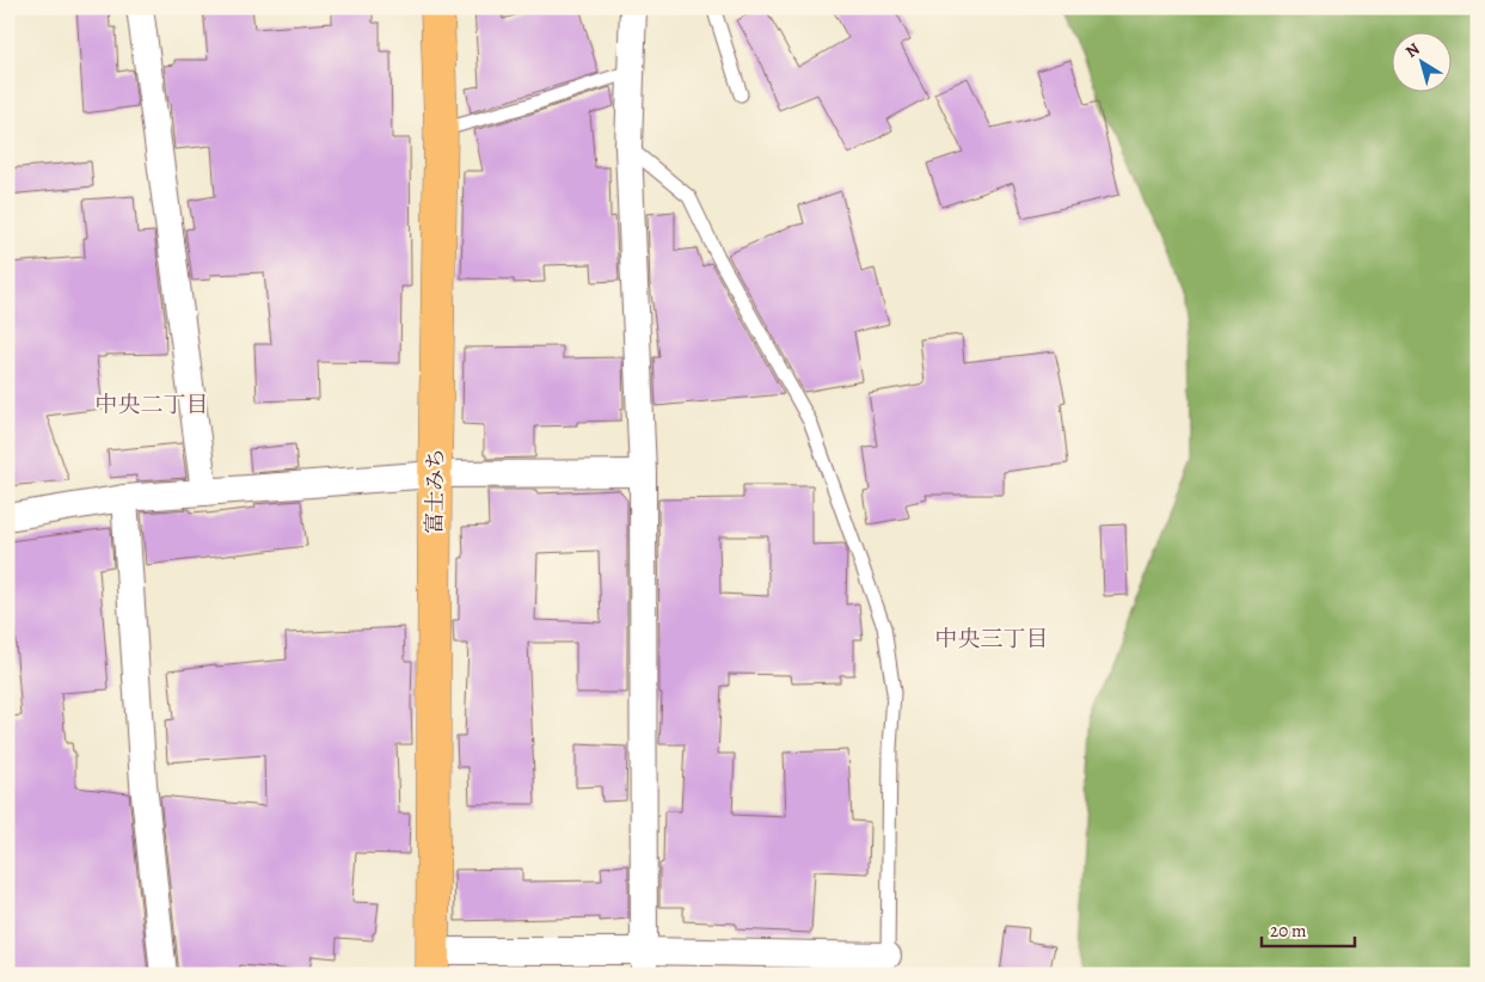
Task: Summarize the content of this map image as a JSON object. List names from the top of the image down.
{
  "streets": {
    "highway": ["富士みち"]
  },
  "districts": ["中央二丁目", "中央三丁目"],
  "scale_bar": "20 m",
  "north": "top left"
}
